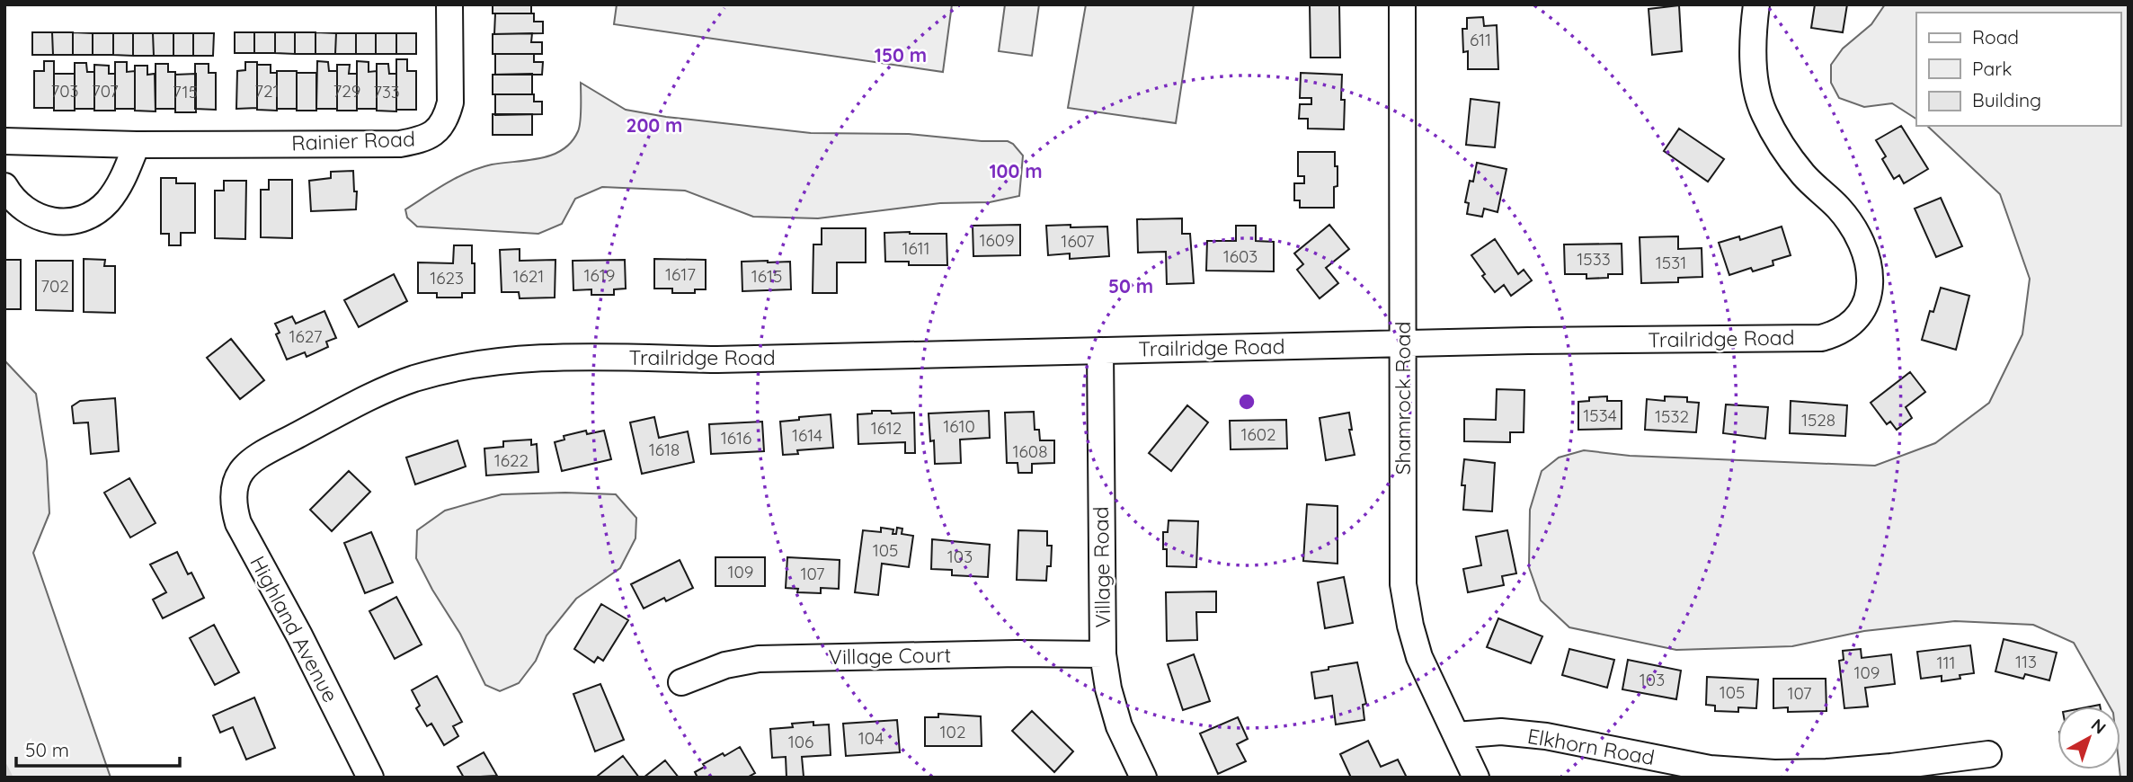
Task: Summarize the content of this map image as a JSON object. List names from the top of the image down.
{
  "streets": {
    "street": [
      "Rainier Road",
      "Trailridge Road",
      "Shamrock Road",
      "Village Road",
      "Highland Avenue",
      "Village Court",
      "Elkhorn Road"
    ]
  },
  "crossings": [
    ["Trailridge Road", "Shamrock Road"],
    ["Trailridge Road", "Village Road"],
    ["Trailridge Road", "Highland Avenue"],
    ["Shamrock Road", "Elkhorn Road"],
    ["Village Road", "Village Court"]
  ],
  "house_numbers": [
    "611",
    "703",
    "707",
    "721",
    "729",
    "715",
    "733",
    "1609",
    "1607",
    "1611",
    "1603",
    "1533",
    "1531",
    "1617",
    "1619",
    "1621",
    "1615",
    "1623",
    "702",
    "1627",
    "1534",
    "1532",
    "1528",
    "1610",
    "1612",
    "1602",
    "1614",
    "1616",
    "1618",
    "1608",
    "1622",
    "105",
    "103",
    "109",
    "107",
    "113",
    "111",
    "109",
    "103",
    "105",
    "107",
    "102",
    "104",
    "106"
  ],
  "legend": ["Road", "Park", "Building"],
  "scale_bar": "50 m",
  "north": "top right",
  "rings": [
    "150 m",
    "200 m",
    "100 m",
    "50 m"
  ]
}
